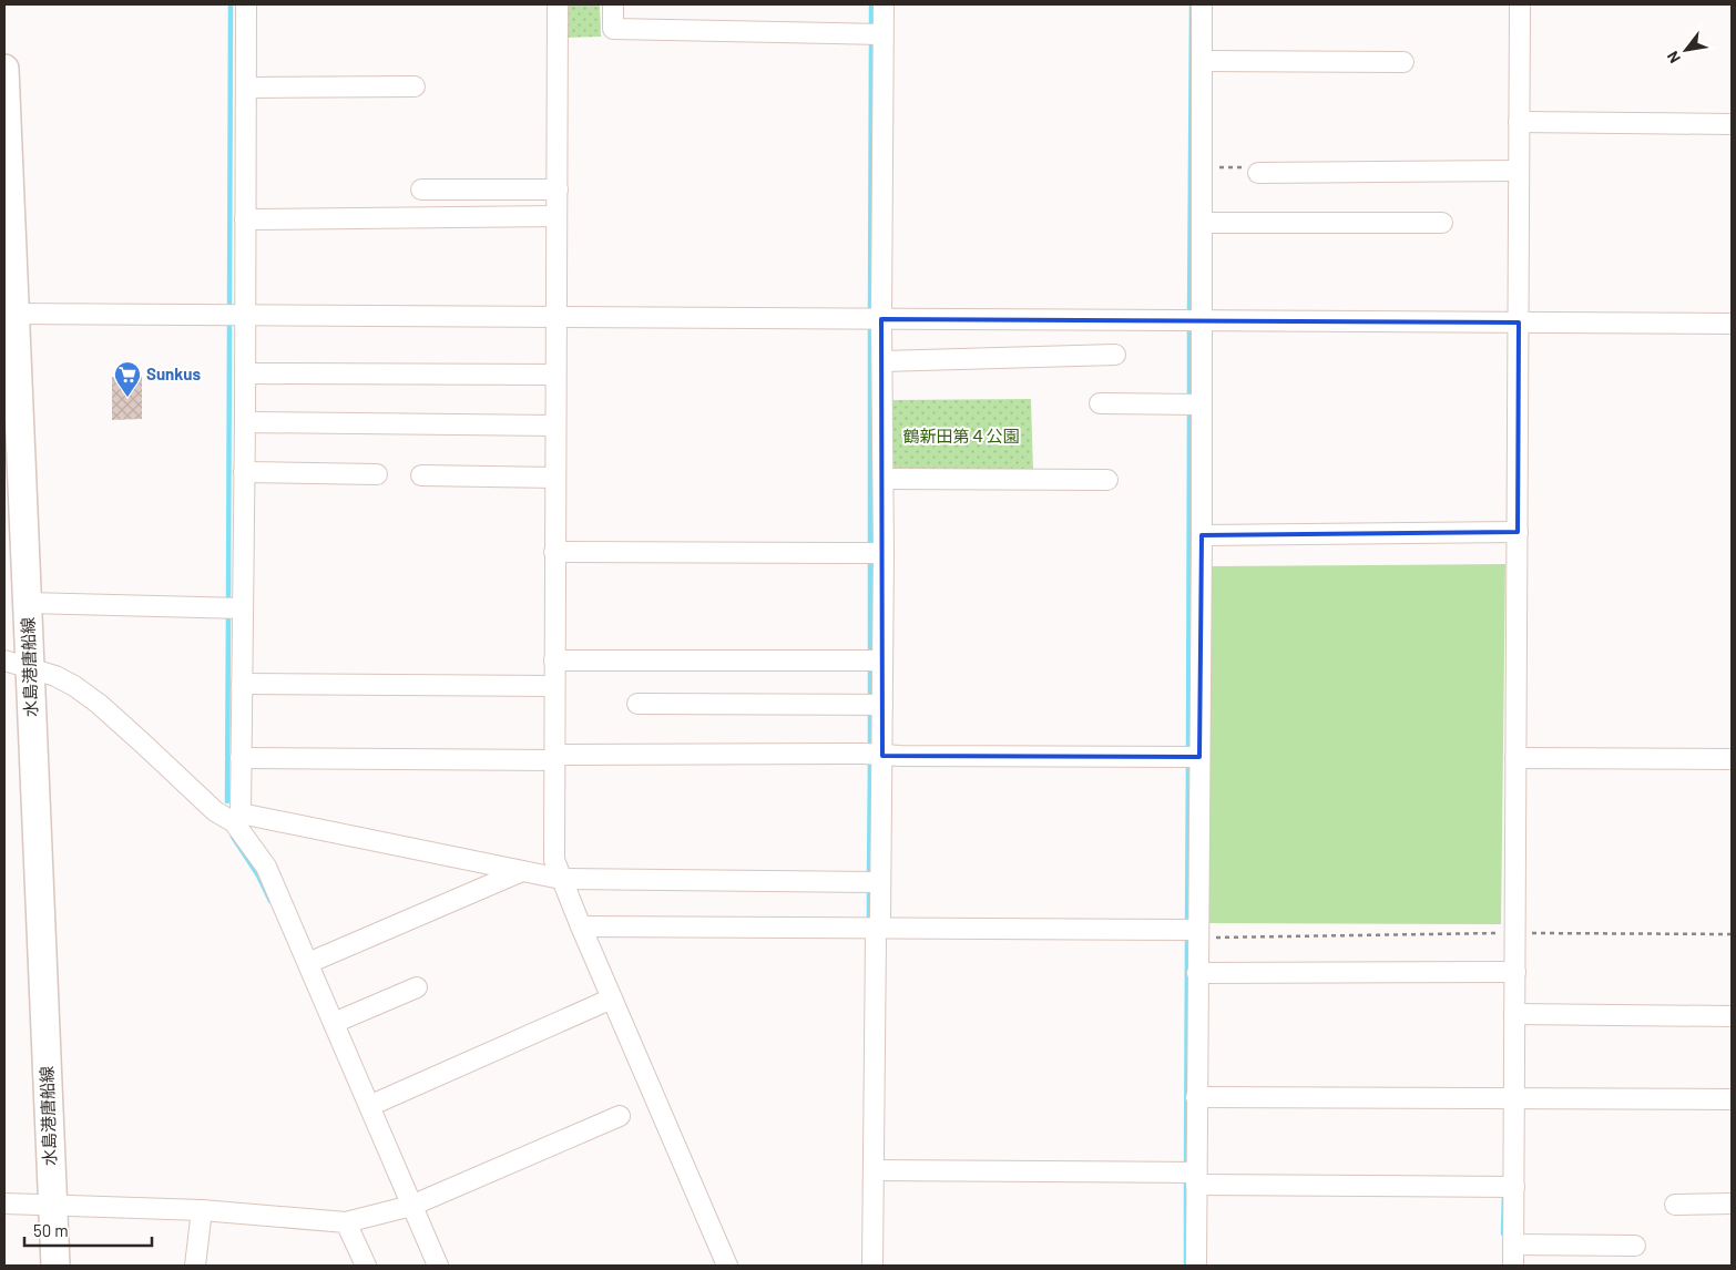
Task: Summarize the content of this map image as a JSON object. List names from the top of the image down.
{
  "streets": {
    "main road": ["水島港唐船線"]
  },
  "parks": ["鶴新田第４公園"],
  "places": {
    "supermarket": ["Sunkus"]
  },
  "scale_bar": "50 m",
  "north": "bottom left"
}
